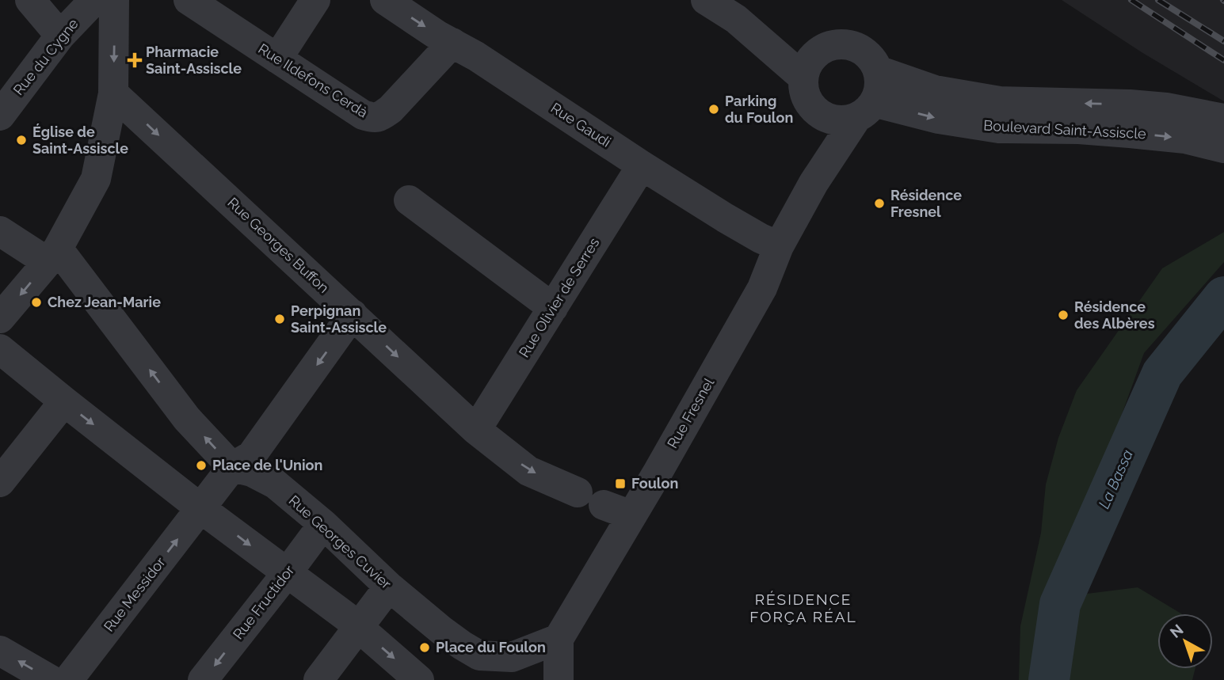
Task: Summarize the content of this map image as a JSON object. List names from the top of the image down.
{
  "streets": {
    "street": [
      "Rue du Cygne",
      "Rue Ildefons Cerdà",
      "Rue Gaudi",
      "Boulevard Saint-Assiscle",
      "Rue Georges Buffon",
      "Rue Olivier de Serres",
      "Rue Fresnel",
      "Rue Georges Cuvier",
      "Rue Messidor",
      "Rue Fructidor"
    ]
  },
  "crossings": [
    ["Rue Ildefons Cerdà", "Rue Gaudi"],
    ["Rue Gaudi", "Rue Olivier de Serres"],
    ["Rue Gaudi", "Rue Fresnel"],
    ["Boulevard Saint-Assiscle", "Rue Fresnel"],
    ["Rue Georges Buffon", "Rue Olivier de Serres"],
    ["Rue Georges Buffon", "Rue Fresnel"],
    ["Rue Fresnel", "Rue Georges Cuvier"],
    ["Rue Georges Cuvier", "Rue Fructidor"]
  ],
  "districts": ["RÉSIDENCE FORÇA RÉAL"],
  "water": ["La Bassa"],
  "places": {
    "health": ["Pharmacie Saint-Assiscle"],
    "other": [
      "Parking du Foulon",
      "Église de Saint-Assiscle",
      "Résidence Fresnel",
      "Chez Jean-Marie",
      "Résidence des Albères",
      "Perpignan Saint-Assiscle",
      "Place de l'Union",
      "Place du Foulon"
    ],
    "transit": ["Foulon"]
  },
  "north": "top left"
}
